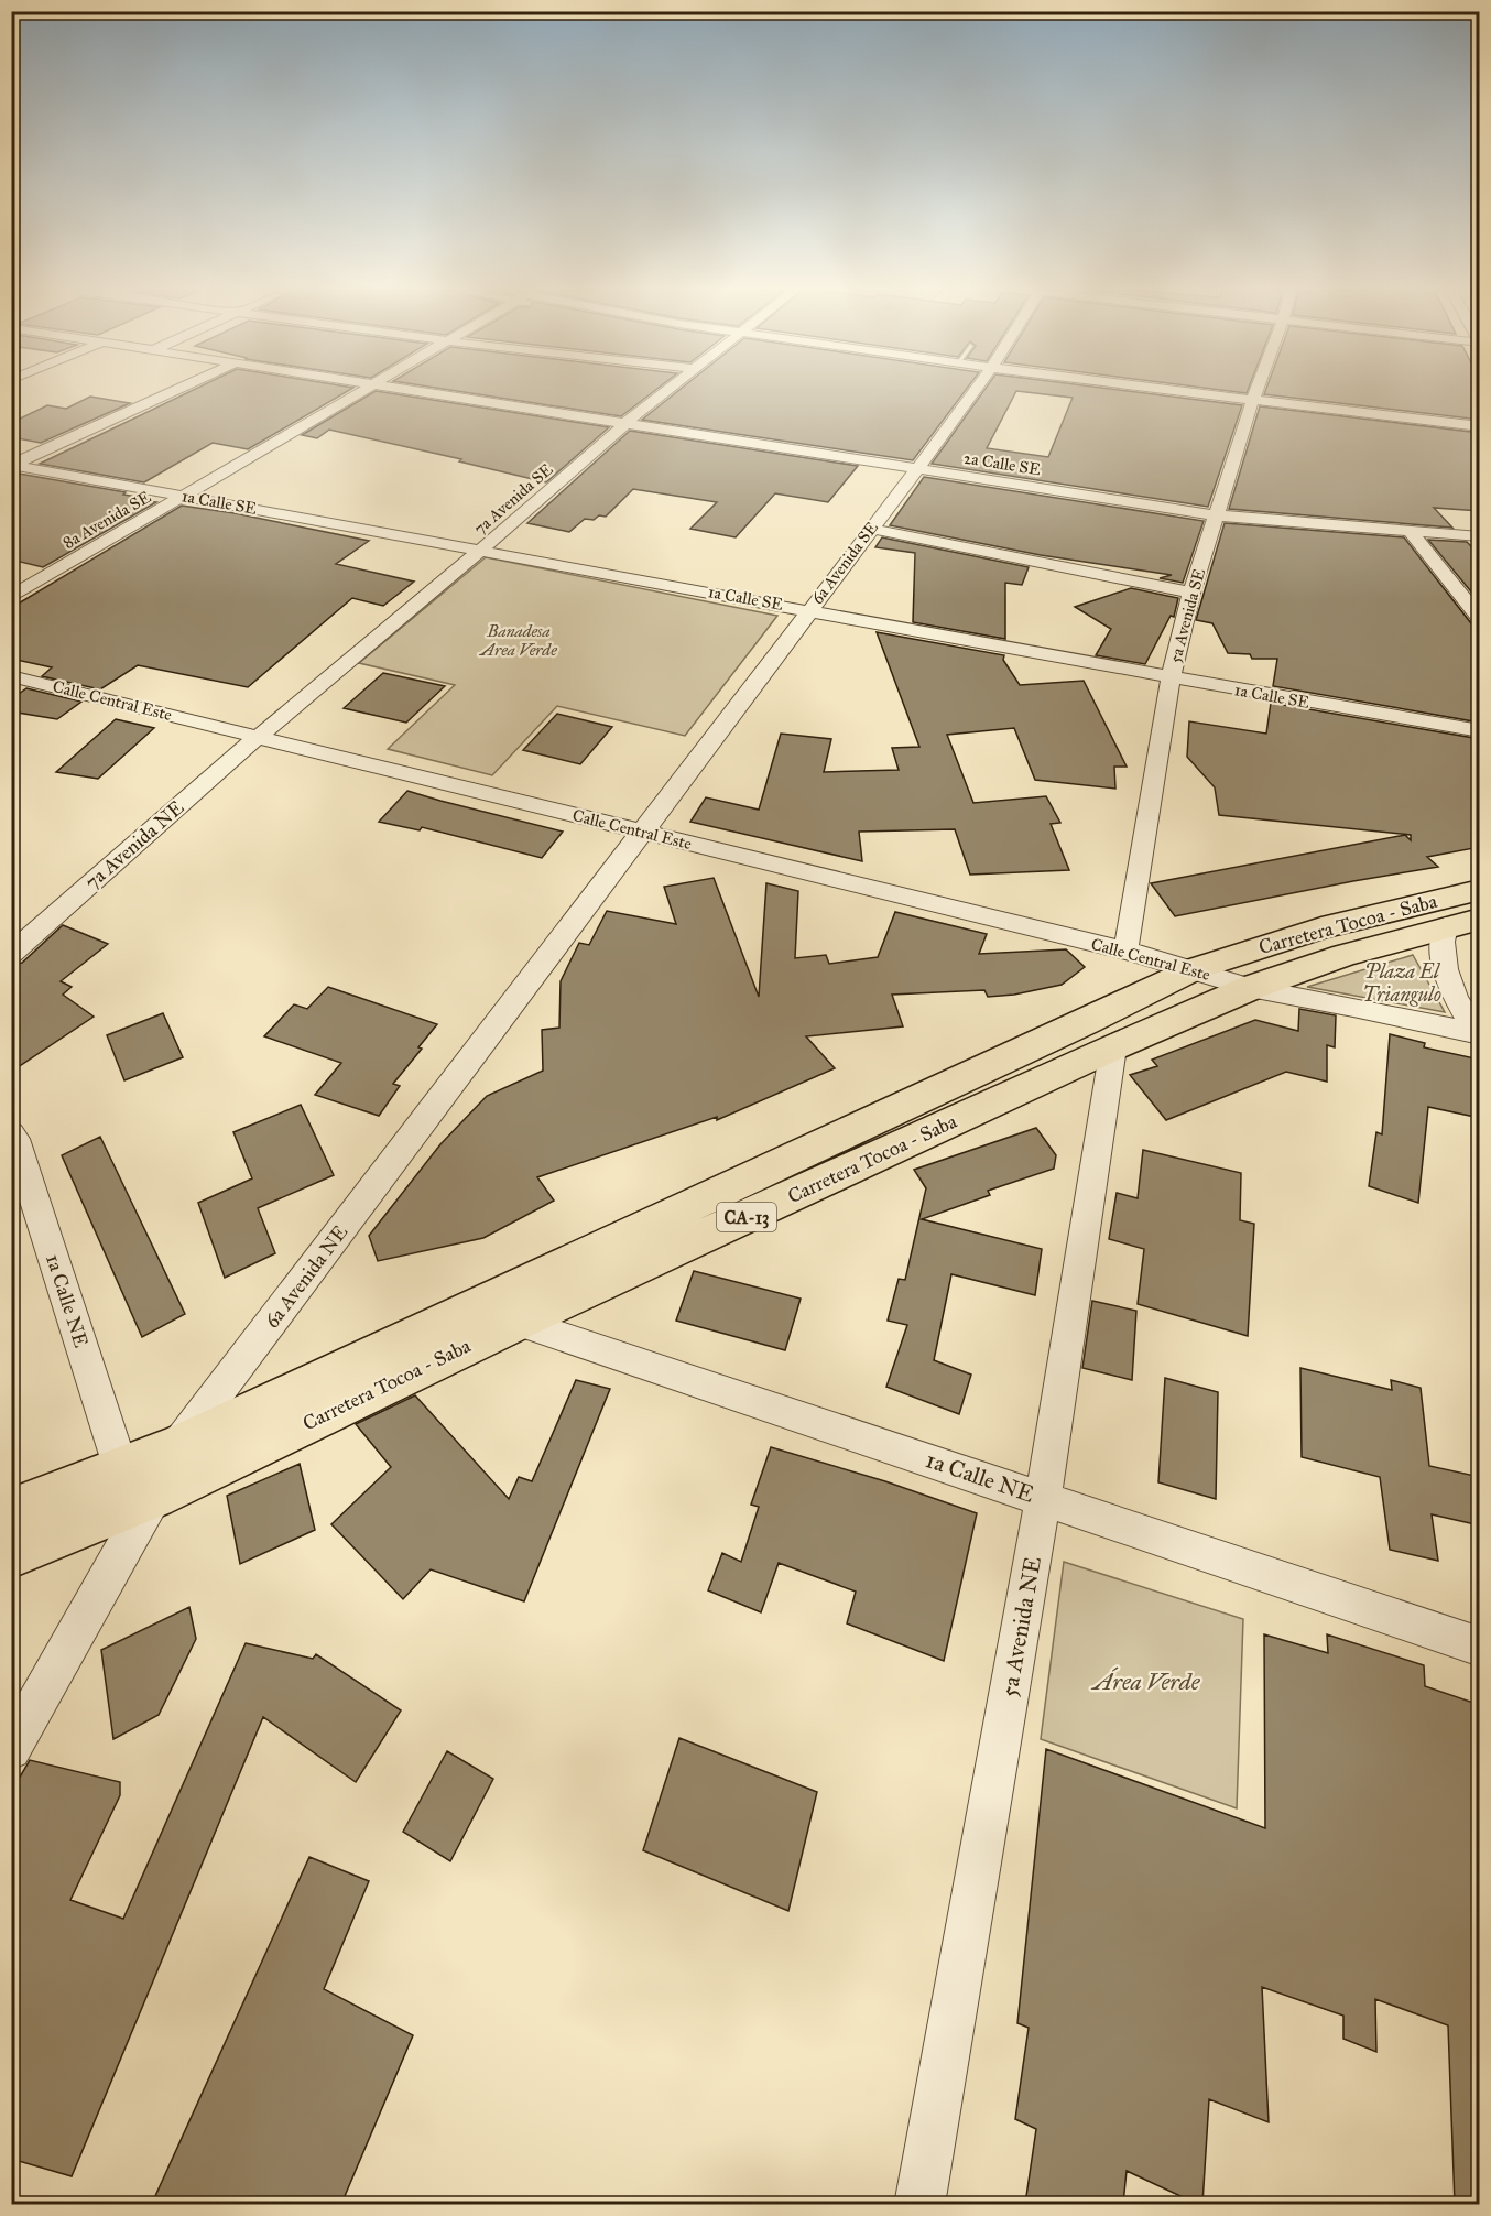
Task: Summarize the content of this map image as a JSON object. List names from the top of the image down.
{
  "streets": {
    "main road": ["Carretera Tocoa - Saba", "CA-13"],
    "street": [
      "2a Calle SE",
      "7a Avenida SE",
      "1a Calle SE",
      "8a Avenida SE",
      "6a Avenida SE",
      "5a Avenida SE",
      "Calle Central Este",
      "7a Avenida NE",
      "6a Avenida NE",
      "1a Calle NE",
      "5a Avenida NE"
    ]
  },
  "crossings": [
    ["2a Calle SE", "7a Avenida SE"],
    ["2a Calle SE", "6a Avenida SE"],
    ["2a Calle SE", "5a Avenida SE"],
    ["7a Avenida SE", "1a Calle SE"],
    ["7a Avenida SE", "Calle Central Este"],
    ["7a Avenida SE", "7a Avenida NE"],
    ["1a Calle SE", "8a Avenida SE"],
    ["1a Calle SE", "6a Avenida SE"],
    ["1a Calle SE", "5a Avenida SE"],
    ["6a Avenida SE", "Calle Central Este"],
    ["6a Avenida SE", "6a Avenida NE"],
    ["5a Avenida SE", "Calle Central Este"],
    ["Calle Central Este", "7a Avenida NE"],
    ["Calle Central Este", "Carretera Tocoa - Saba"],
    ["Calle Central Este", "6a Avenida NE"],
    ["Carretera Tocoa - Saba", "6a Avenida NE"],
    ["Carretera Tocoa - Saba", "1a Calle NE"],
    ["Carretera Tocoa - Saba", "5a Avenida NE"],
    ["1a Calle NE", "5a Avenida NE"]
  ],
  "parks": ["Banadesa Area Verde", "Plaza El Triangulo", "Área Verde"]
}
